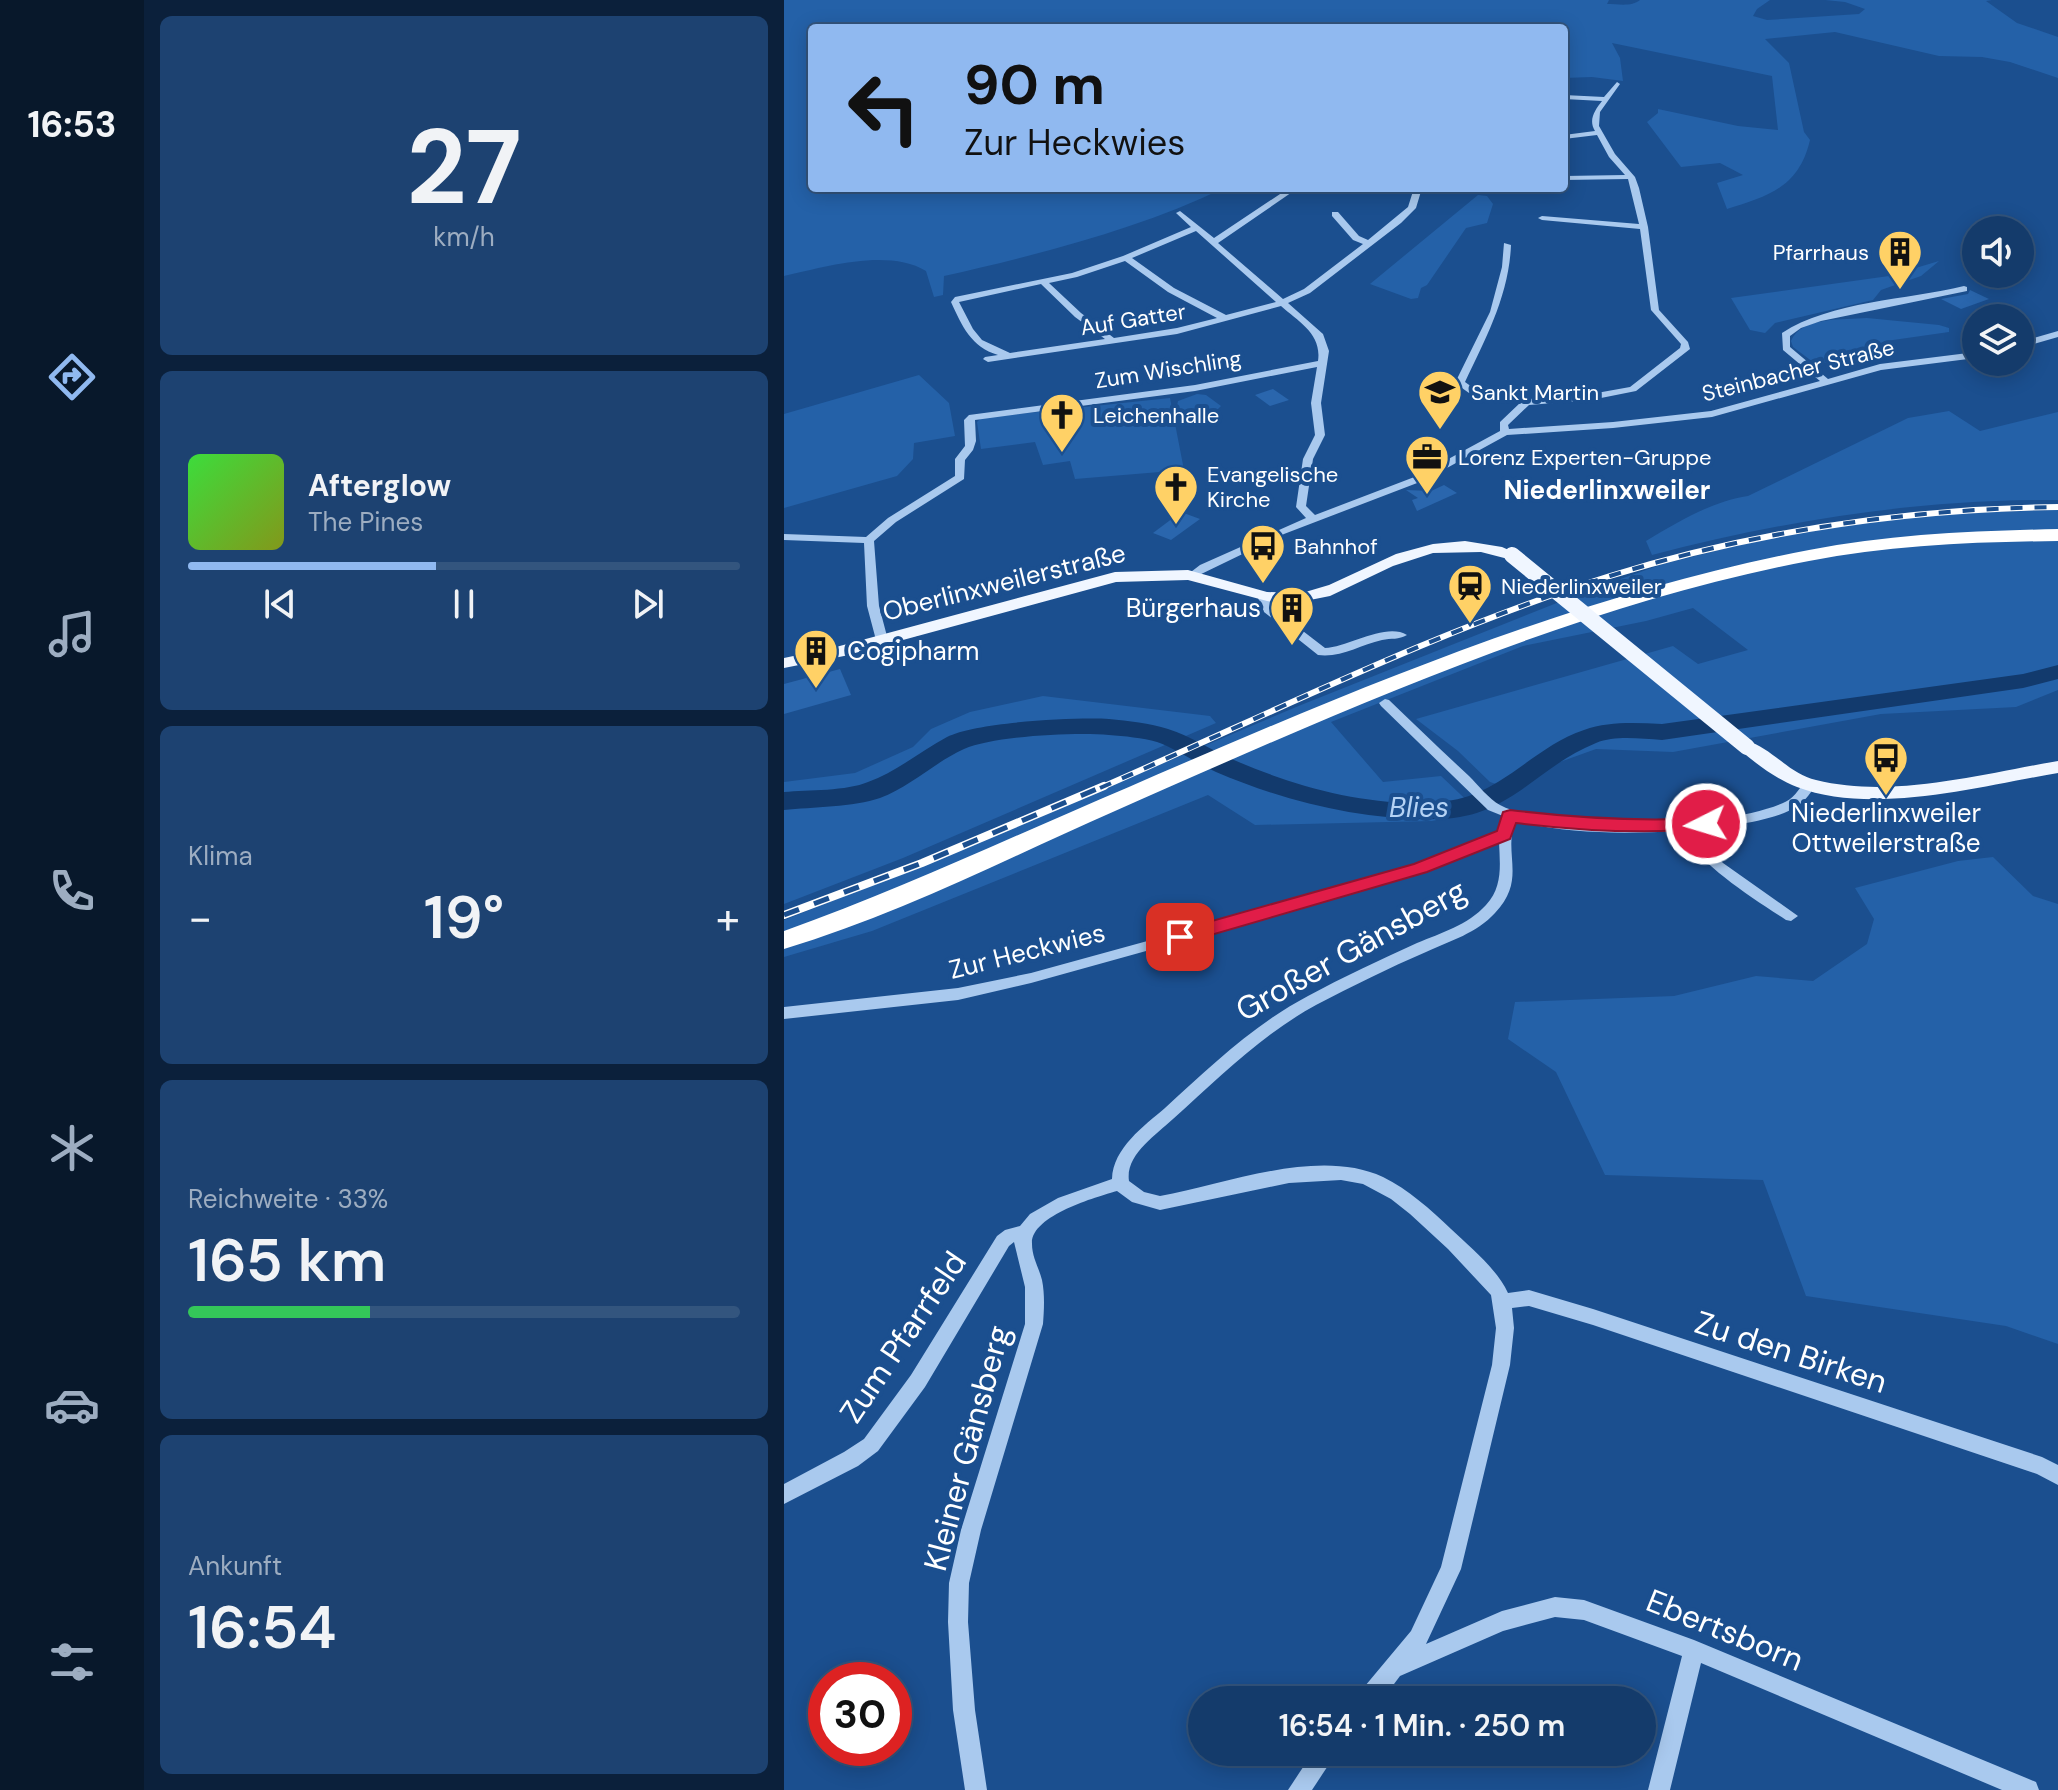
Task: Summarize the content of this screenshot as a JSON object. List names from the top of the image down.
{
  "streets": {
    "main road": ["Oberlinxweilerstraße"],
    "street": [
      "Auf Gatter",
      "Zum Wischling",
      "Steinbacher Straße",
      "Großer Gänsberg",
      "Zur Heckwies",
      "Zum Pfarrfeld",
      "Zu den Birken",
      "Kleiner Gänsberg",
      "Ebertsborn"
    ]
  },
  "crossings": [
    ["Steinbacher Straße", "Oberlinxweilerstraße"],
    ["Großer Gänsberg", "Zur Heckwies"],
    ["Zum Pfarrfeld", "Kleiner Gänsberg"]
  ],
  "districts": ["Niederlinxweiler"],
  "water": ["Blies"],
  "places": {
    "building": ["Pfarrhaus", "Bürgerhaus", "Cogipharm"],
    "school or university": ["Sankt Martin"],
    "church": ["Leichenhalle", "Evangelische Kirche"],
    "office": ["Lorenz Experten-Gruppe"],
    "bus stop": ["Bahnhof", "Niederlinxweiler Ottweilerstraße"],
    "station": ["Niederlinxweiler"]
  },
  "page": {
    "tabs": "16:53",
    "tile": [
      ["27", "km/h"],
      "Klima",
      ["Reichweite · 33%", "165 km"],
      ["Ankunft", "16:54"]
    ],
    "turn": ["90 m", "Zur Heckwies"],
    "song": ["Afterglow", "The Pines"],
    "heat": ["−", "19°", "+"],
    "limit": "30",
    "trip": "16:54 · 1 Min. · 250 m"
  }
}
